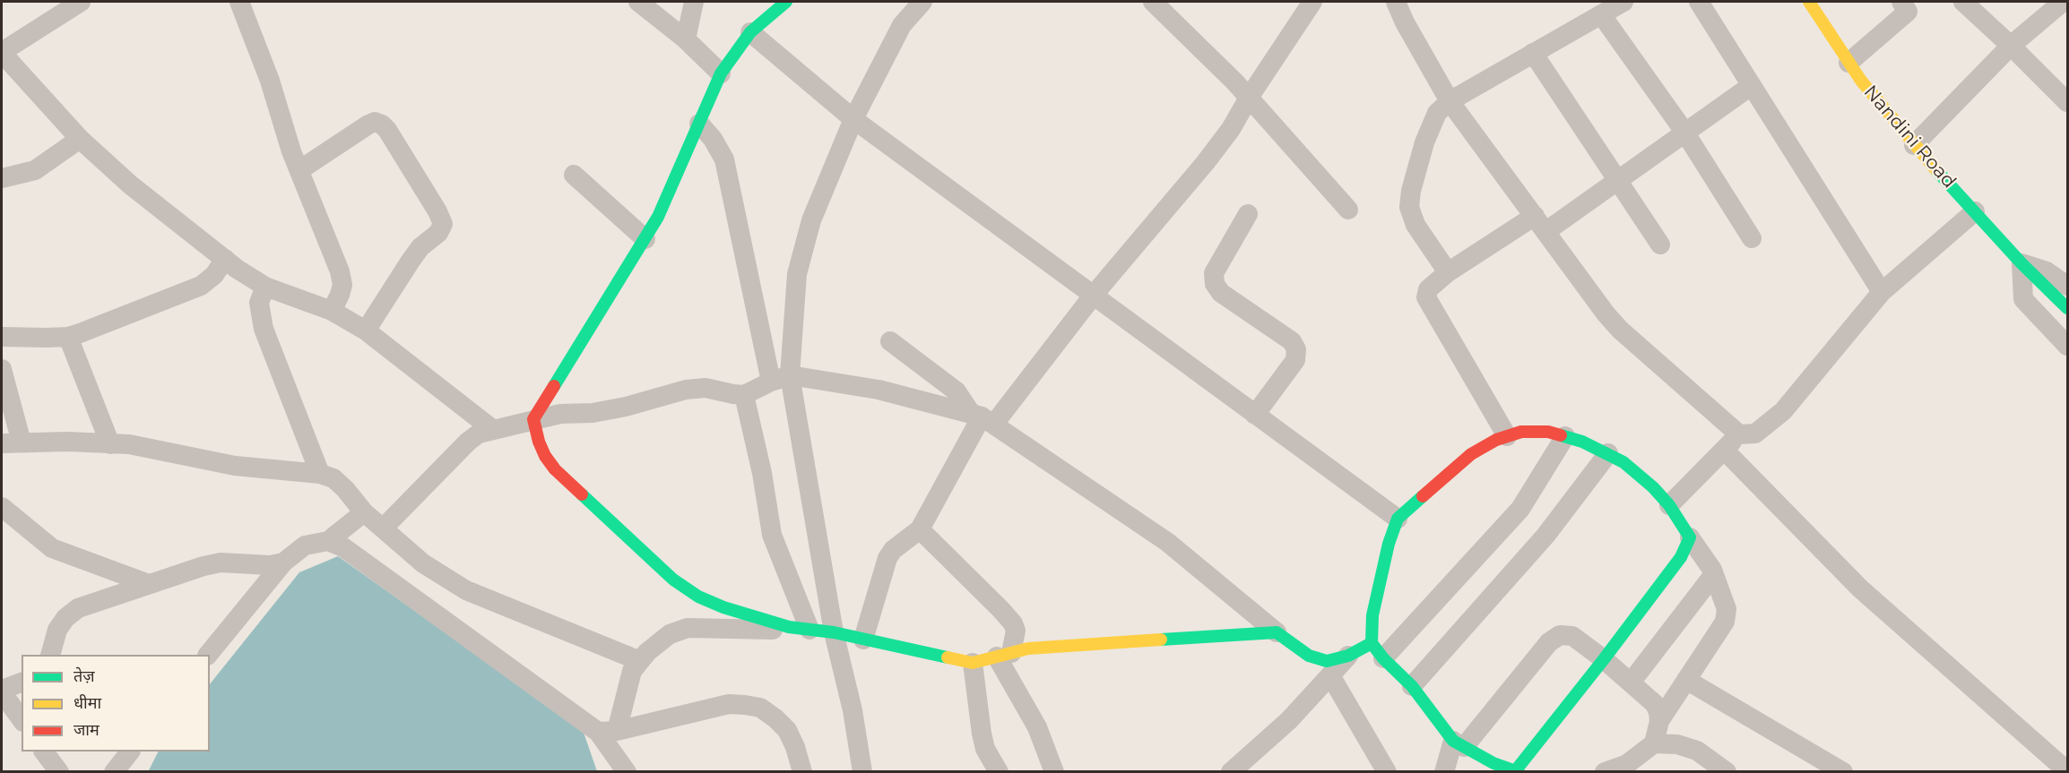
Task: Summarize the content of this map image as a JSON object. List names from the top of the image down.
{
  "streets": {
    "street": ["Nandini Road"]
  },
  "legend": ["तेज़", "धीमा", "जाम"]
}
